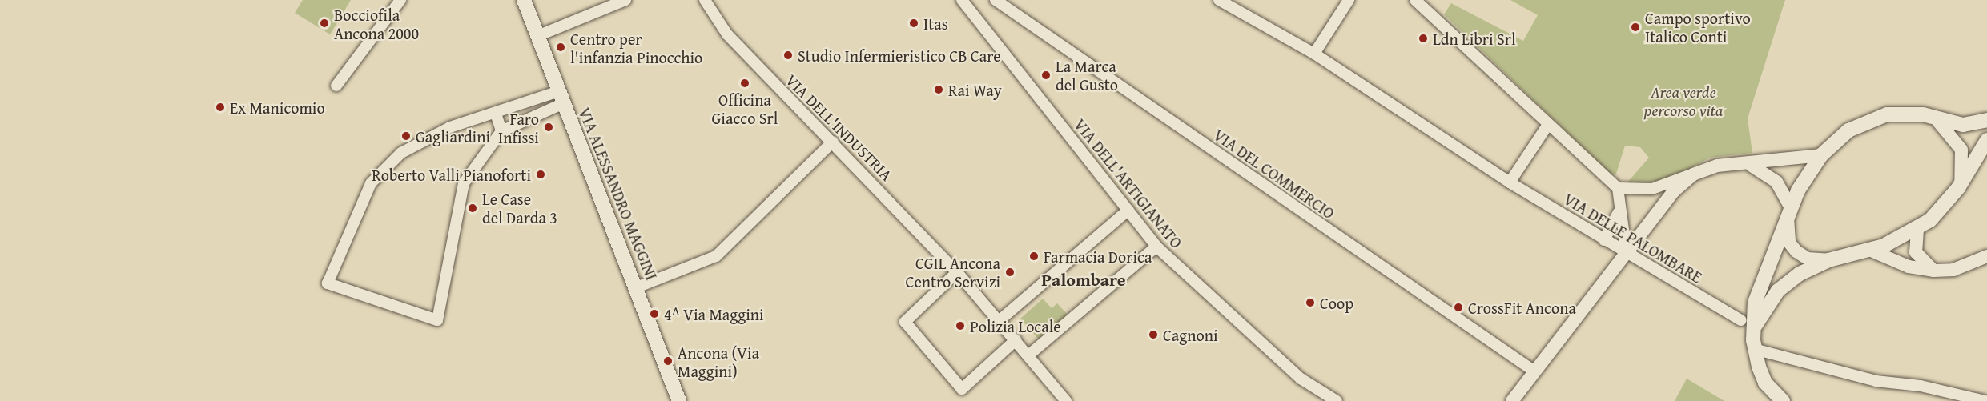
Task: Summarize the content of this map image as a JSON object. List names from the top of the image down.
{
  "streets": {
    "main road": ["VIA ALESSANDRO MAGGINI"],
    "street": [
      "VIA DELL'INDUSTRIA",
      "VIA DEL COMMERCIO",
      "VIA DELL'ARTIGIANATO",
      "VIA DELLE PALOMBARE"
    ]
  },
  "districts": ["Palombare"],
  "parks": ["Area verde percorso vita"],
  "places": [
    "Bocciofila Ancona 2000",
    "Itas",
    "Campo sportivo Italico Conti",
    "Ldn Libri Srl",
    "Centro per l'infanzia Pinocchio",
    "Studio Infermieristico CB Care",
    "La Marca del Gusto",
    "Officina Giacco Srl",
    "Rai Way",
    "Ex Manicomio",
    "Faro Infissi",
    "Gagliardini",
    "Roberto Valli Pianoforti",
    "Le Case del Darda 3",
    "Farmacia Dorica",
    "CGIL Ancona Centro Servizi",
    "Coop",
    "CrossFit Ancona",
    "4^ Via Maggini",
    "Polizia Locale",
    "Cagnoni",
    "Ancona (Via Maggini)"
  ]
}
